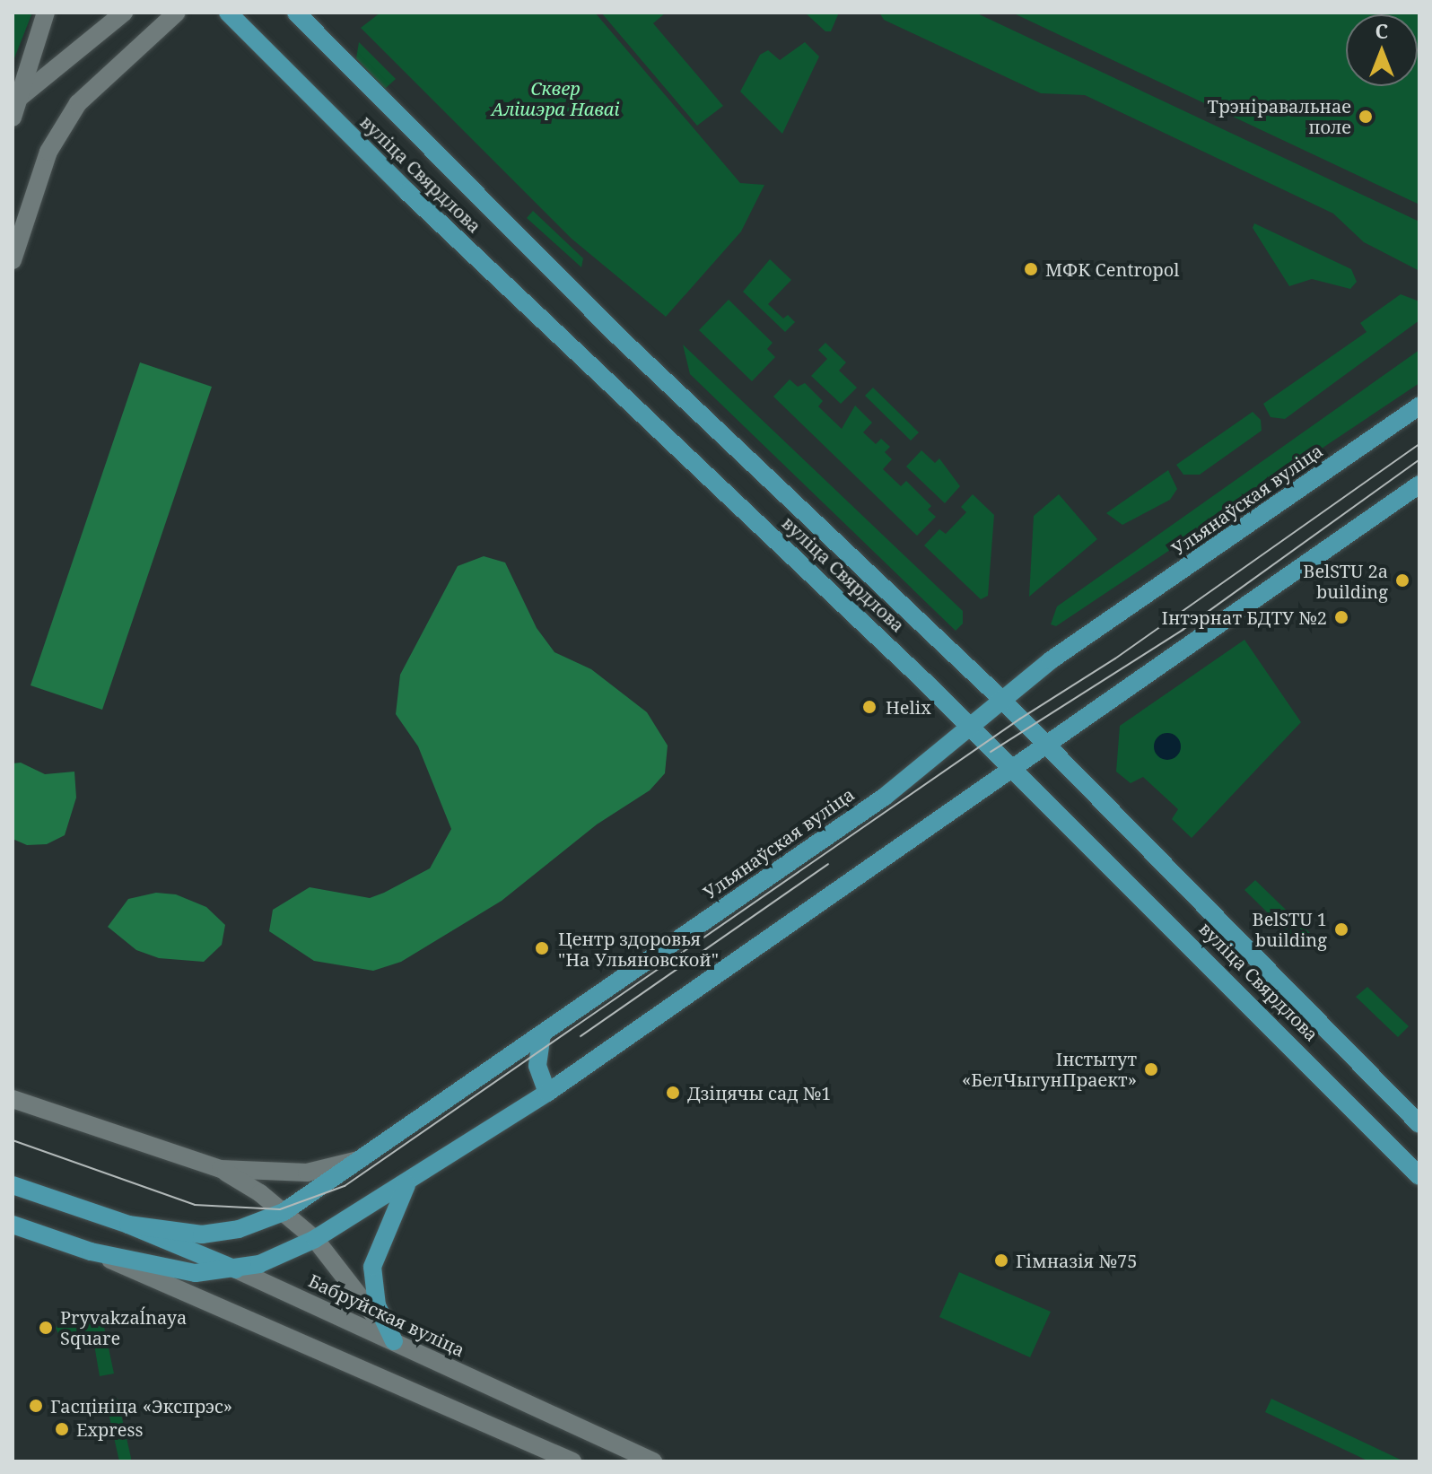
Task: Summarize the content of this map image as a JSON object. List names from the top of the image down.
{
  "streets": {
    "main road": ["вуліца Свярдлова", "Ульянаўская вуліца", "Бабруйская вуліца"]
  },
  "crossings": [
    ["вуліца Свярдлова", "Ульянаўская вуліца"]
  ],
  "parks": ["Сквер Алішэра Наваі"],
  "places": [
    "Трэніравальнае поле",
    "МФК Centropol",
    "BelSTU 2a building",
    "Інтэрнат БДТУ №2",
    "Helix",
    "BelSTU 1 building",
    "Центр здоровья \"На Ульяновской\"",
    "Інстытут «БелЧыгунПраект»",
    "Дзіцячы сад №1",
    "Гімназія №75",
    "Pryvakzaĺnaya Square",
    "Гасцініца «Экспрэс»",
    "Express"
  ],
  "north": "top"
}
